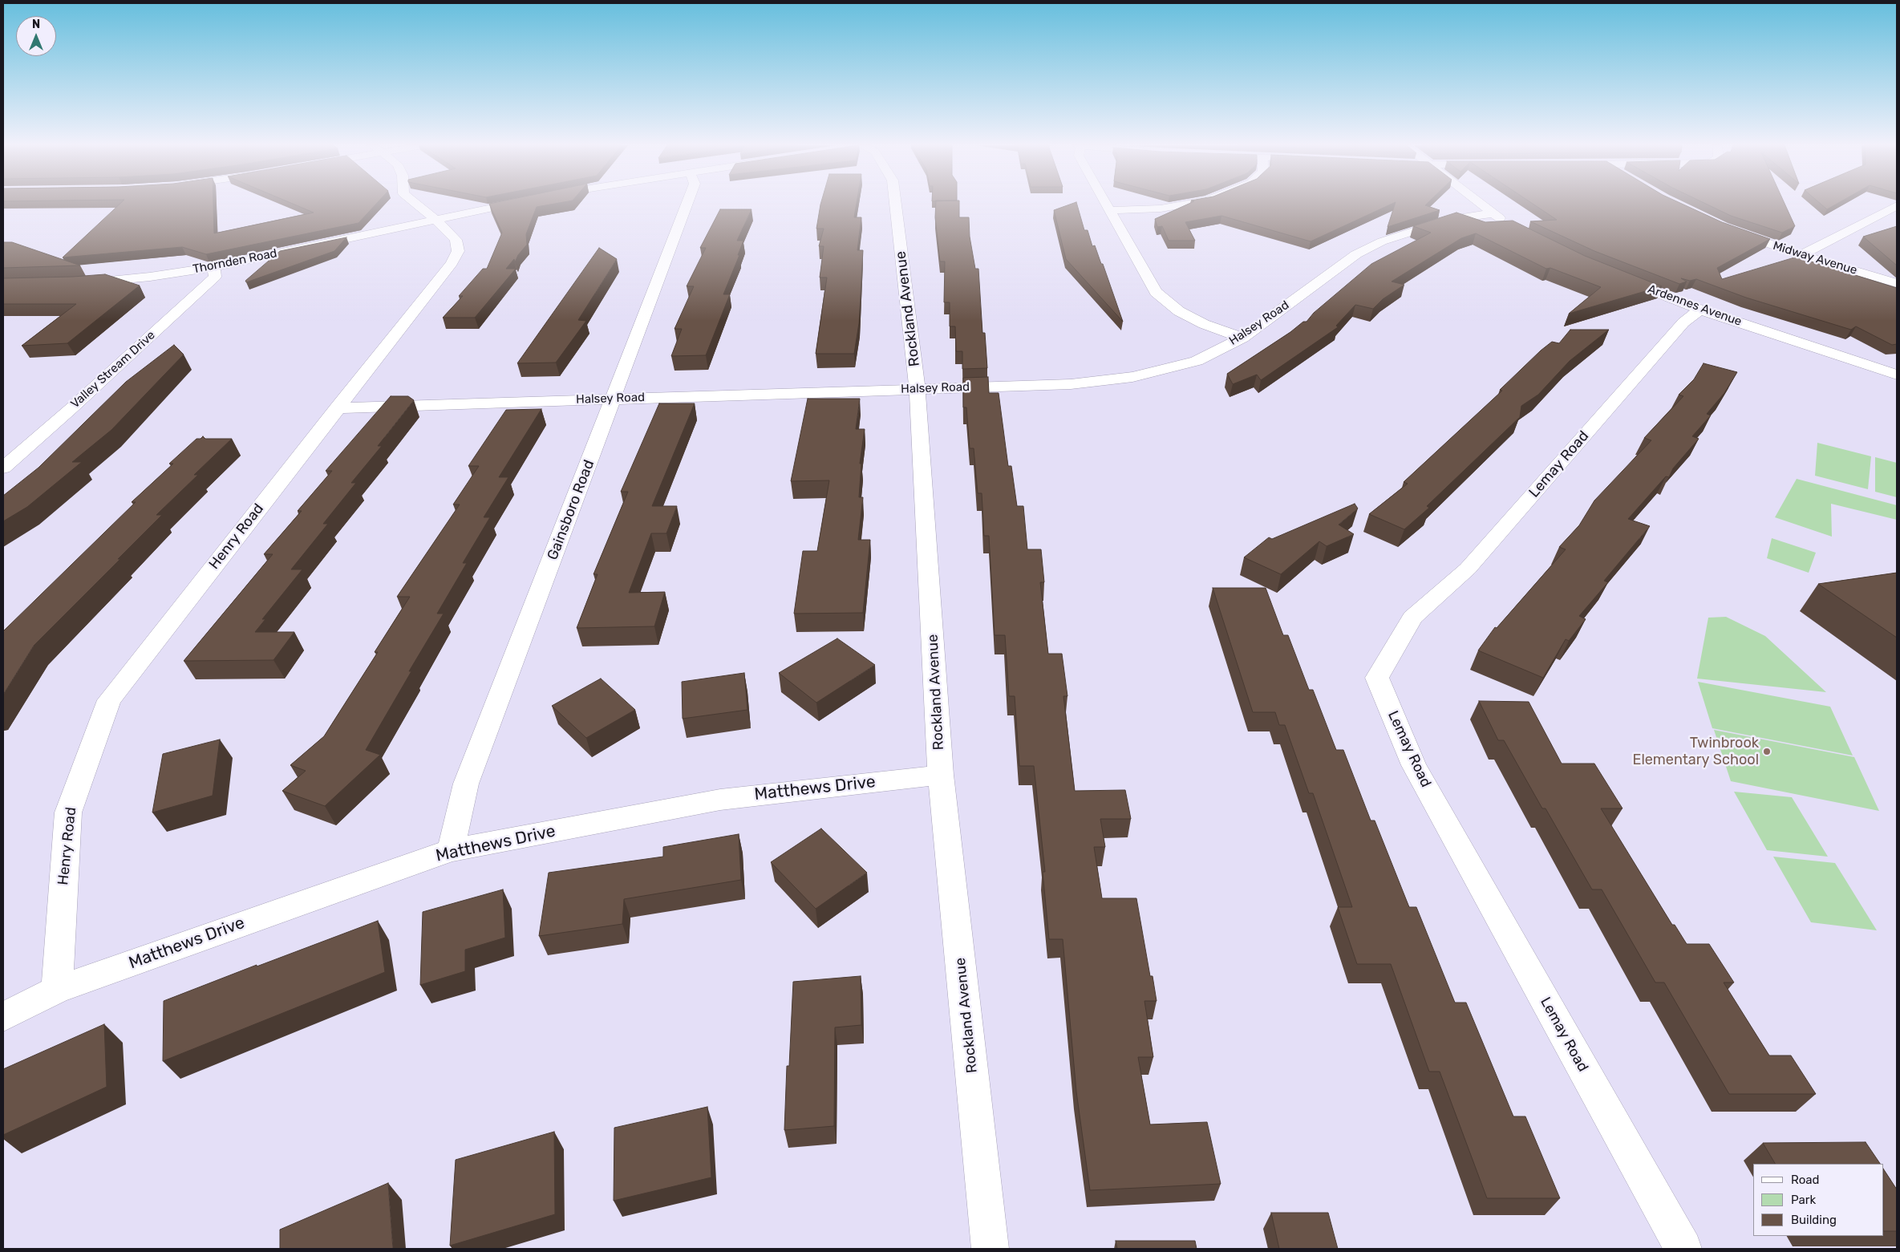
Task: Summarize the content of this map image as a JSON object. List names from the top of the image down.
{
  "streets": {
    "street": [
      "Midway Avenue",
      "Thornden Road",
      "Ardennes Avenue",
      "Rockland Avenue",
      "Halsey Road",
      "Valley Stream Drive",
      "Lemay Road",
      "Gainsboro Road",
      "Henry Road",
      "Matthews Drive"
    ]
  },
  "crossings": [
    ["Thornden Road", "Valley Stream Drive"],
    ["Thornden Road", "Henry Road"],
    ["Ardennes Avenue", "Lemay Road"],
    ["Rockland Avenue", "Halsey Road"],
    ["Rockland Avenue", "Matthews Drive"],
    ["Halsey Road", "Gainsboro Road"],
    ["Halsey Road", "Henry Road"],
    ["Gainsboro Road", "Matthews Drive"],
    ["Henry Road", "Matthews Drive"]
  ],
  "places": ["Twinbrook Elementary School"],
  "legend": ["Road", "Park", "Building"],
  "north": "top"
}
